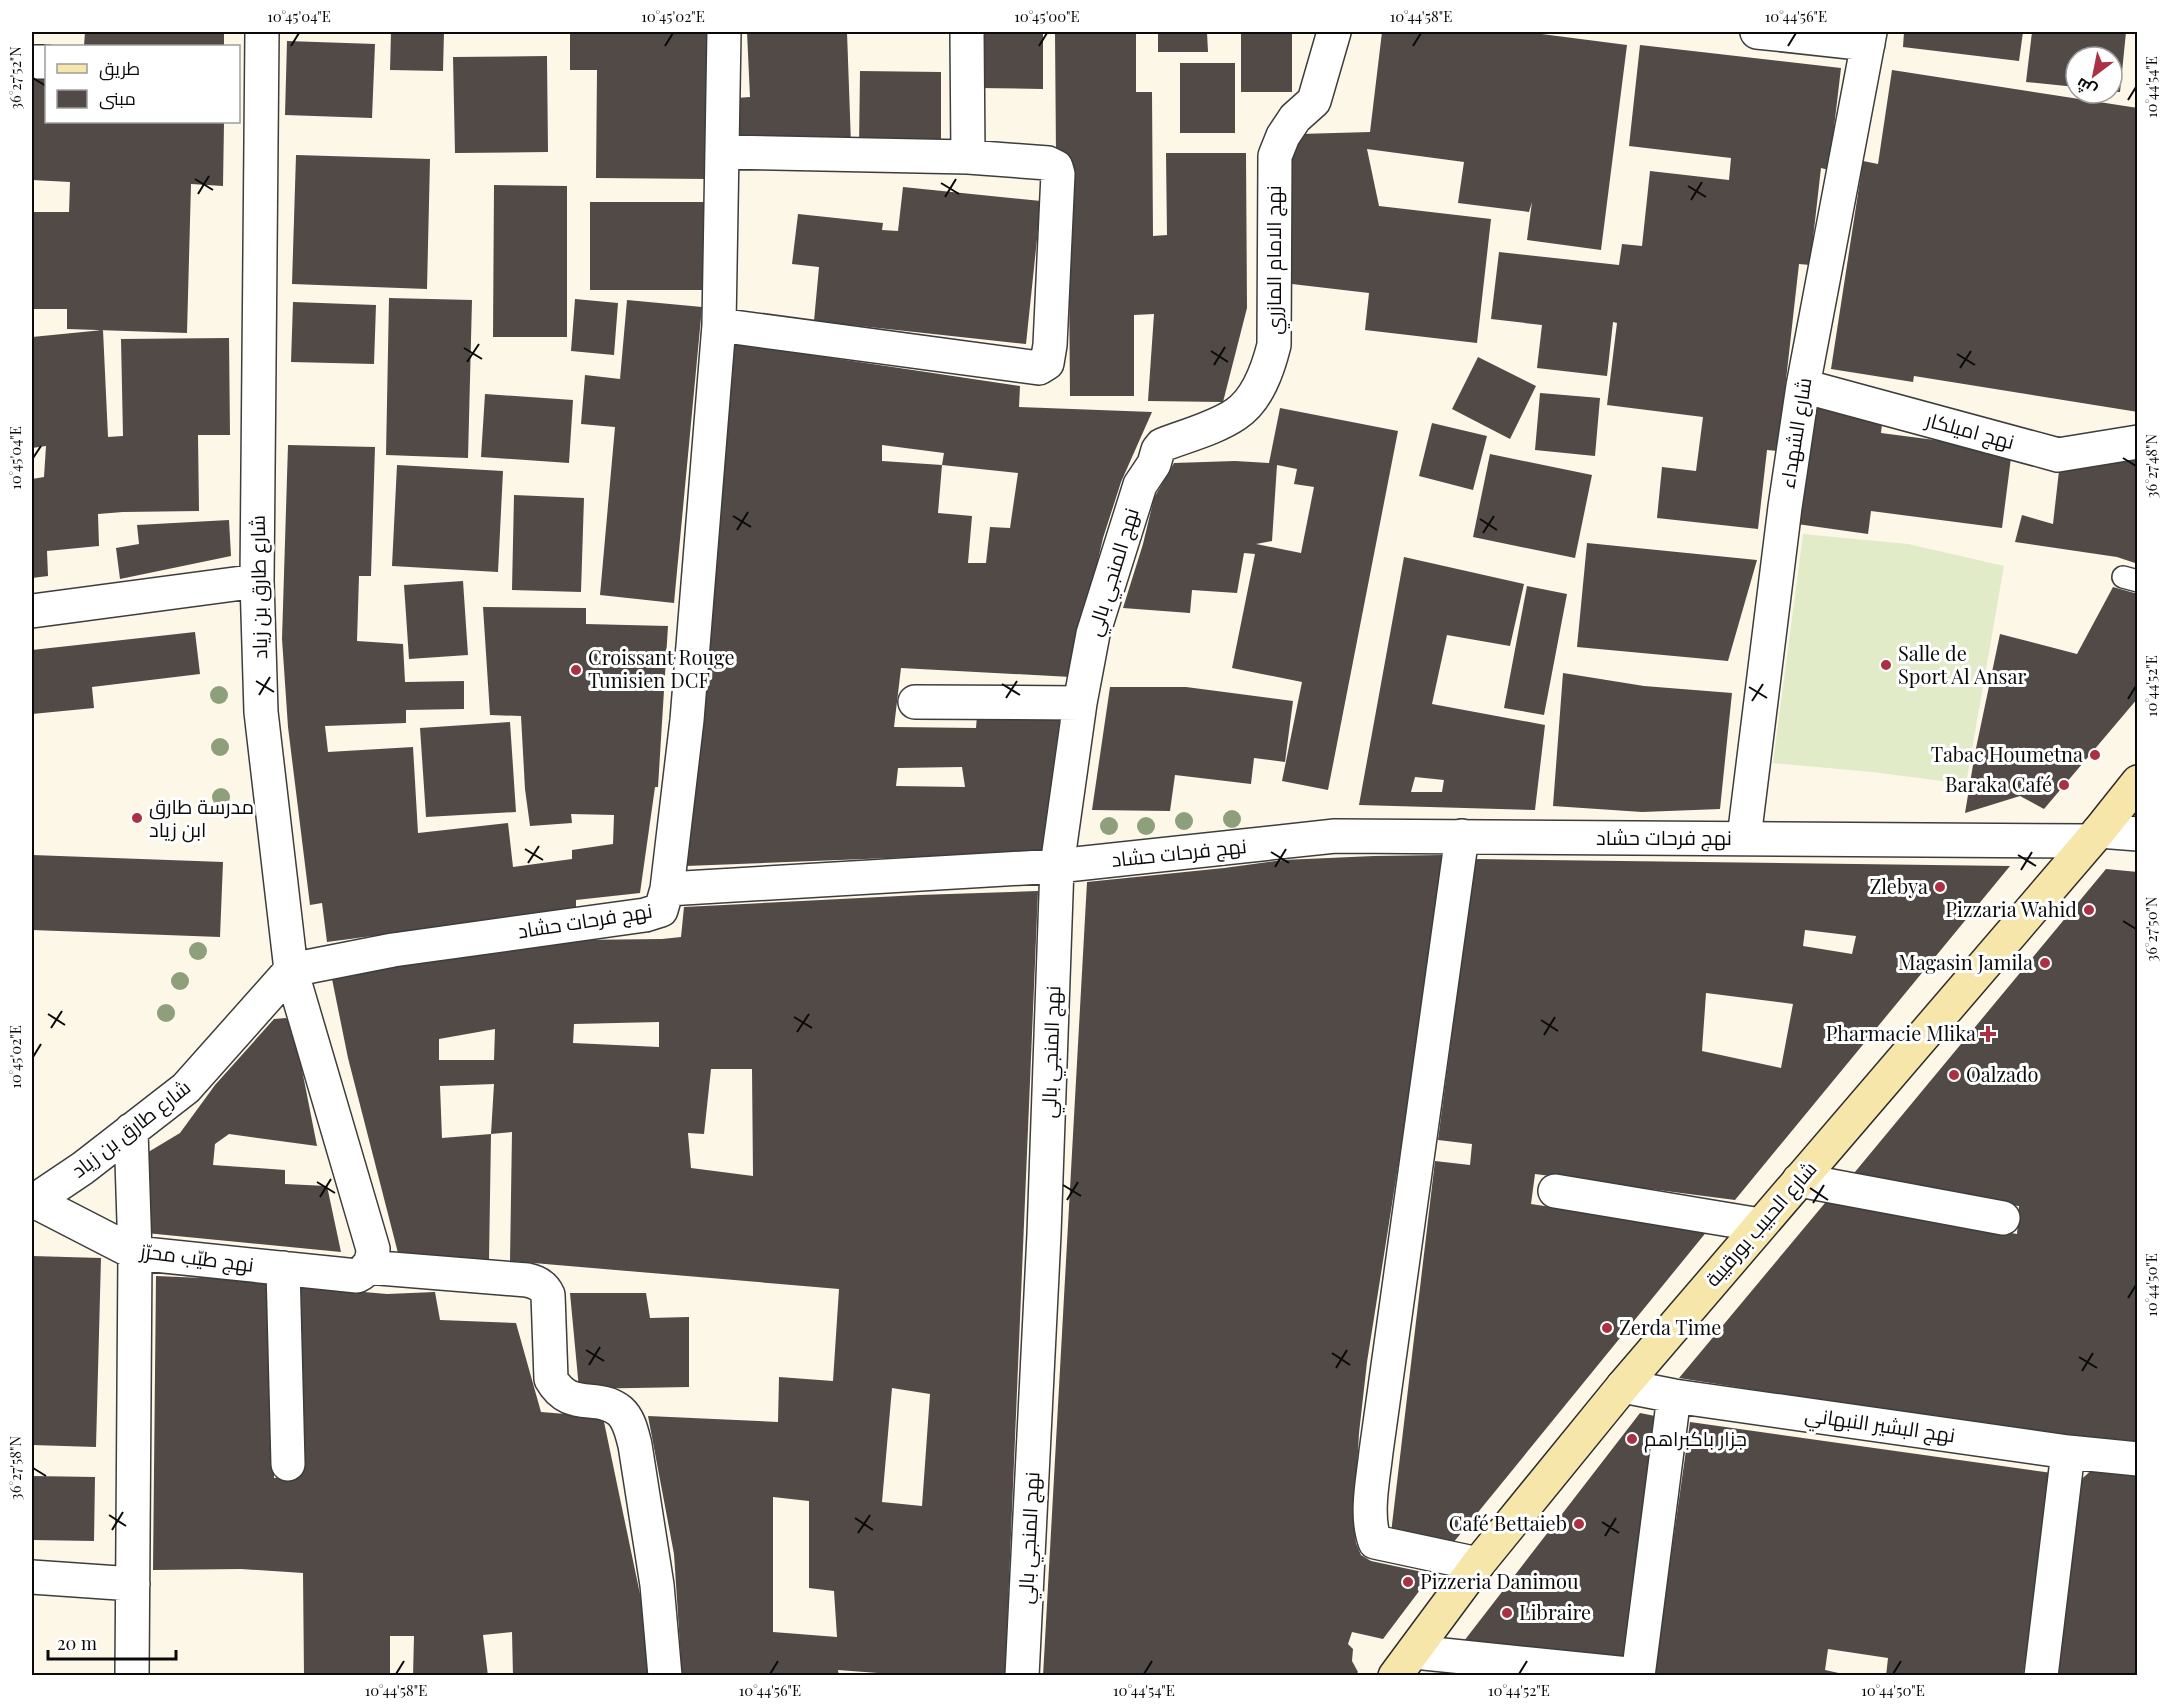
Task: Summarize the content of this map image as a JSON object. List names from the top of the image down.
{
  "streets": {
    "main road": ["شارع الحبيب بورقيبة"],
    "street": [
      "نهج الامام المازري",
      "نهج اميلكار",
      "شارع الشهداء",
      "نهج المنجي بالي",
      "شارع طارق بن زياد",
      "نهج فرحات حشاد",
      "نهج طيّب محرّز",
      "نهج البشير النبهاني"
    ]
  },
  "crossings": [
    ["نهج الامام المازري", "نهج المنجي بالي"],
    ["نهج اميلكار", "شارع الشهداء"],
    ["شارع الشهداء", "نهج فرحات حشاد"],
    ["نهج المنجي بالي", "نهج فرحات حشاد"],
    ["شارع طارق بن زياد", "نهج فرحات حشاد"],
    ["شارع طارق بن زياد", "نهج طيّب محرّز"],
    ["نهج فرحات حشاد", "شارع الحبيب بورقيبة"],
    ["شارع الحبيب بورقيبة", "نهج البشير النبهاني"]
  ],
  "places": {
    "other": [
      "Salle de Sport Al Ansar",
      "Croissant Rouge Tunisien DCF",
      "Tabac Houmetna",
      "Baraka Café",
      "مدرسة طارق ابن زياد",
      "Zlebya",
      "Pizzaria Wahid",
      "Magasin Jamila",
      "Oalzado",
      "Zerda Time",
      "جزار باكبراهم",
      "Café Bettaieb",
      "Pizzeria Danimou",
      "Libraire"
    ],
    "health": ["Pharmacie Mlika"]
  },
  "legend": ["طريق", "مبنى"],
  "scale_bar": "20 m",
  "north": "bottom left",
  "coordinates": [
    "10°45'04\"E",
    "10°45'02\"E",
    "10°45'00\"E",
    "10°44'58\"E",
    "10°44'56\"E",
    "36°27'52\"N",
    "10°44'54\"E",
    "36°27'48\"N",
    "10°44'52\"E",
    "36°27'50\"N",
    "10°44'50\"E",
    "36°27'58\"N"
  ]
}
